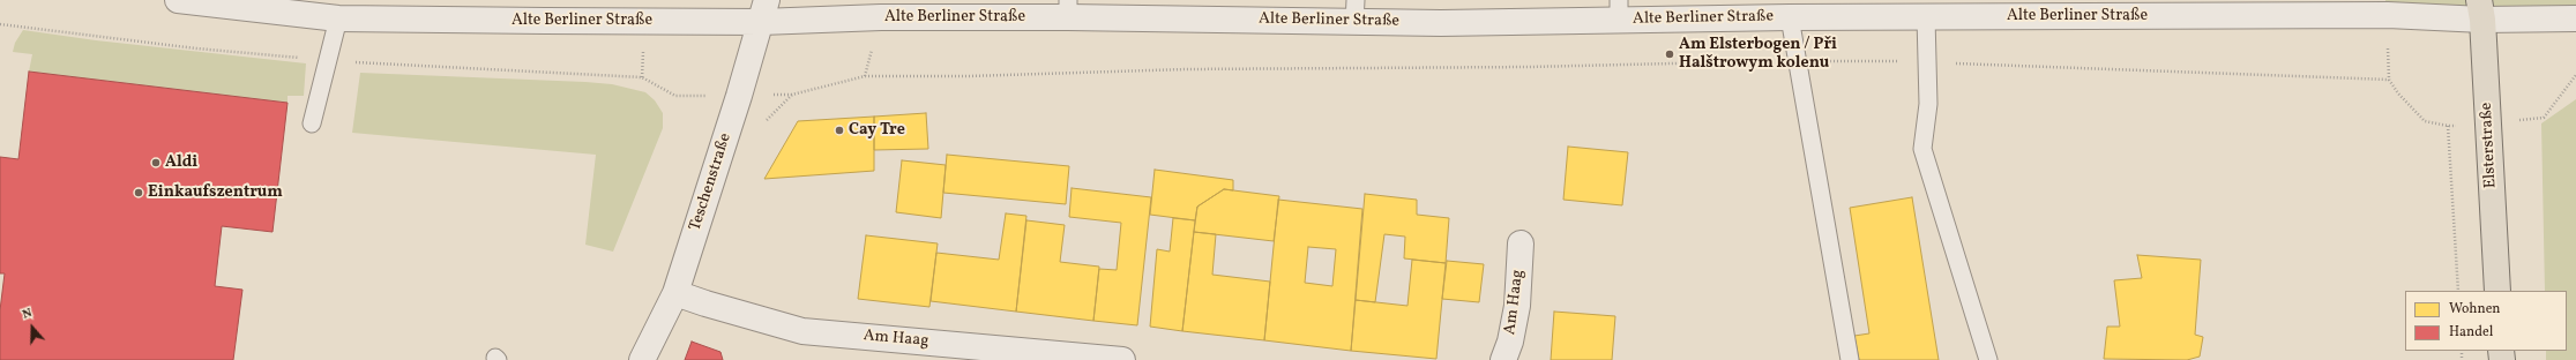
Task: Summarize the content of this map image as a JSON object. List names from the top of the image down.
{
  "streets": {
    "main road": ["Elsterstraße"],
    "street": ["Alte Berliner Straße", "Teschenstraße", "Am Haag"]
  },
  "crossings": [
    ["Alte Berliner Straße", "Elsterstraße"],
    ["Alte Berliner Straße", "Teschenstraße"],
    ["Teschenstraße", "Am Haag"]
  ],
  "places": [
    "Am Elsterbogen / Při Halštrowym kolenu",
    "Cay Tre",
    "Aldi",
    "Einkaufszentrum"
  ],
  "legend": ["Wohnen", "Handel"],
  "north": "top"
}
